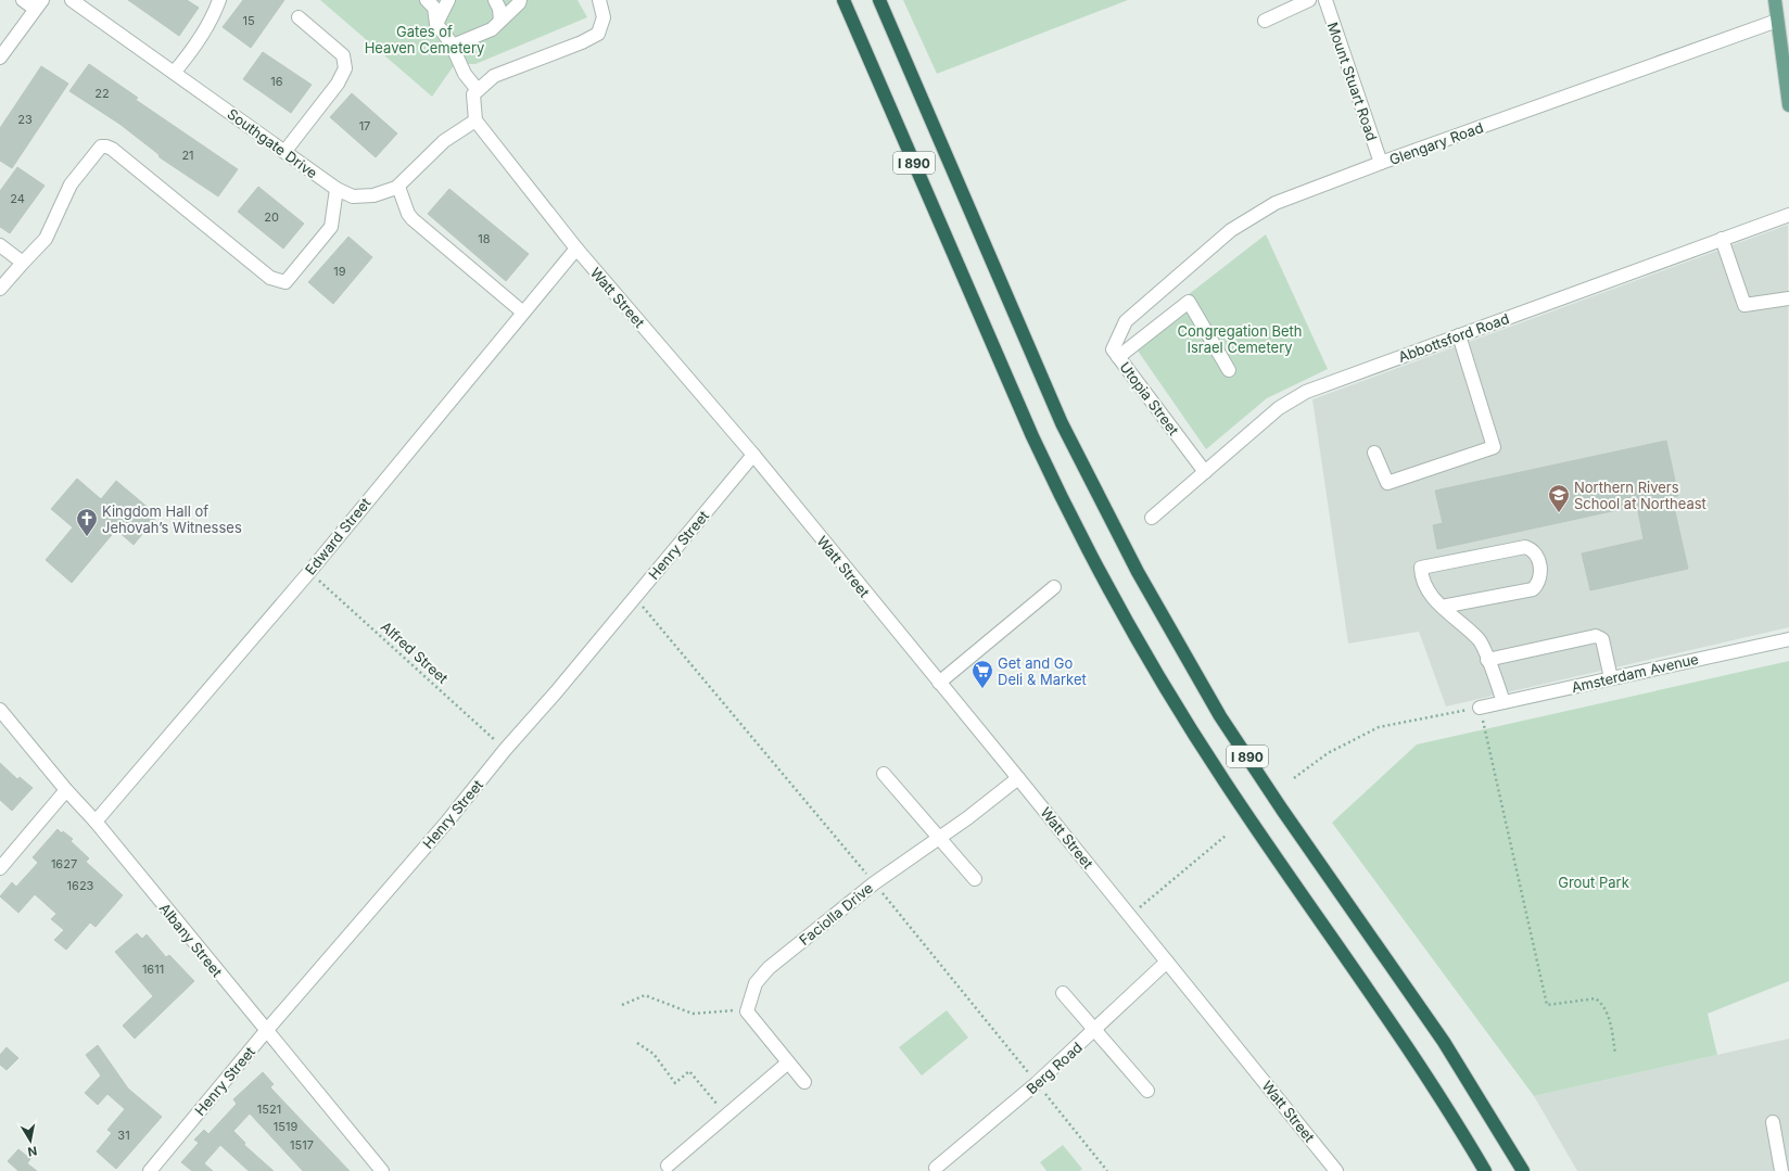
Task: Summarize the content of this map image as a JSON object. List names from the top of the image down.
{
  "streets": {
    "highway": ["I 890"],
    "street": [
      "Mount Stuart Road",
      "Southgate Drive",
      "Glengary Road",
      "Watt Street",
      "Abbottsford Road",
      "Utopia Street",
      "Edward Street",
      "Henry Street",
      "Amsterdam Avenue",
      "Faciolla Drive",
      "Albany Street",
      "Berg Road"
    ],
    "path": ["Alfred Street"]
  },
  "crossings": [
    ["Mount Stuart Road", "Glengary Road"],
    ["Southgate Drive", "Watt Street"],
    ["Glengary Road", "Utopia Street"],
    ["Watt Street", "Edward Street"],
    ["Watt Street", "Henry Street"],
    ["Watt Street", "Faciolla Drive"],
    ["Watt Street", "Berg Road"],
    ["Abbottsford Road", "Utopia Street"],
    ["Edward Street", "Alfred Street"],
    ["Edward Street", "Albany Street"],
    ["Henry Street", "Alfred Street"],
    ["Henry Street", "Albany Street"]
  ],
  "parks": ["Gates of Heaven Cemetery", "Congregation Beth Israel Cemetery", "Grout Park"],
  "places": {
    "school or university": ["Northern Rivers School at Northeast"],
    "church": ["Kingdom Hall of Jehovah’s Witnesses"],
    "supermarket": ["Get and Go Deli & Market"]
  },
  "house_numbers": [
    "15",
    "16",
    "22",
    "23",
    "17",
    "21",
    "24",
    "20",
    "18",
    "19",
    "1627",
    "1623",
    "1611",
    "1521",
    "1519",
    "31",
    "1517"
  ],
  "north": "bottom"
}
